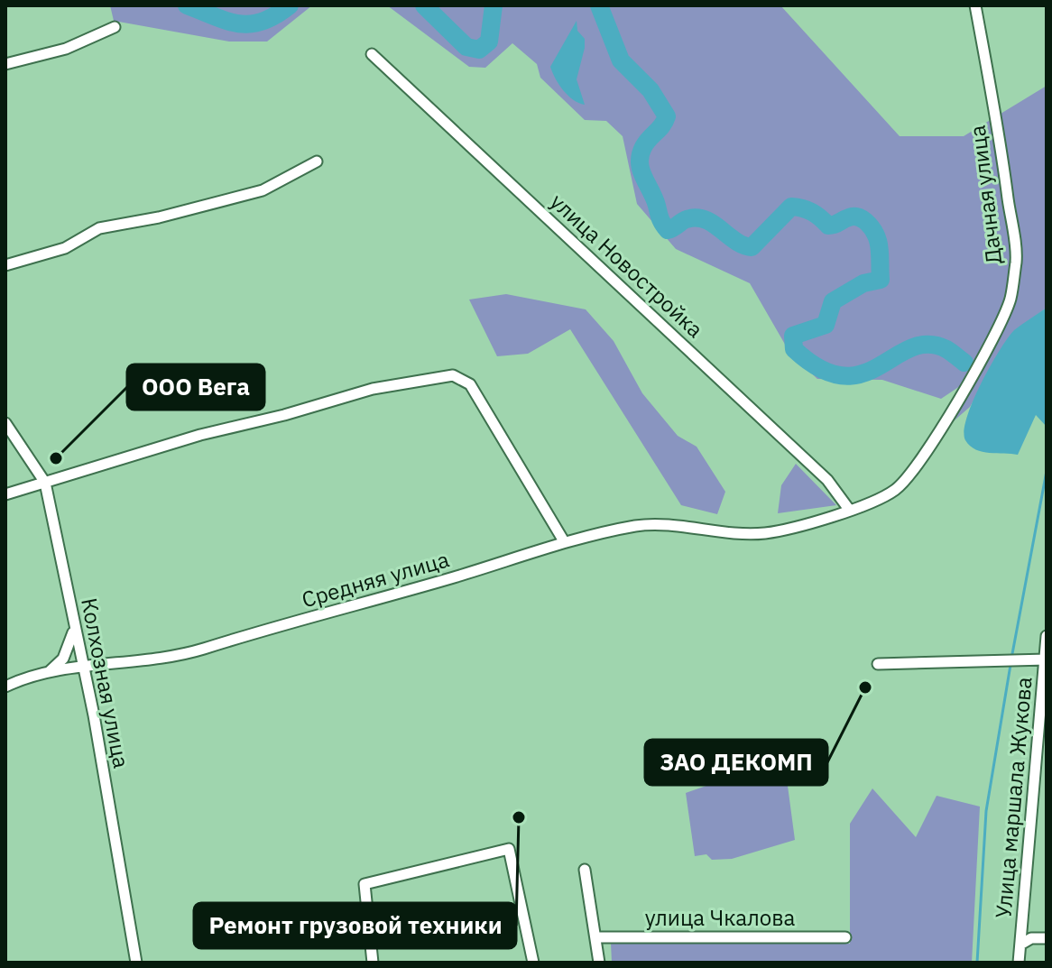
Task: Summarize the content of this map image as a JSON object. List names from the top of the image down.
{
  "streets": {
    "street": [
      "Дачная улица",
      "улица Новостройка",
      "Средняя улица",
      "Колхозная улица",
      "Улица маршала Жукова",
      "улица Чкалова"
    ]
  },
  "crossings": [
    ["Дачная улица", "улица Новостройка"],
    ["Дачная улица", "Средняя улица"],
    ["улица Новостройка", "Средняя улица"],
    ["Средняя улица", "Колхозная улица"]
  ],
  "places": ["ООО Вега", "ЗАО ДЕКОМП", "Ремонт грузовой техники"]
}
